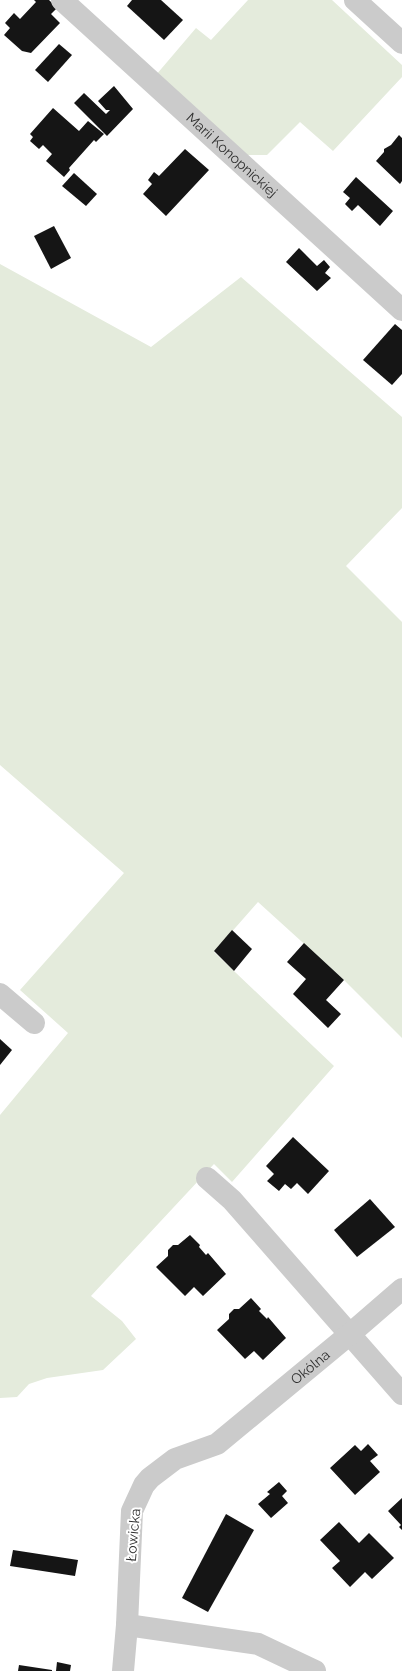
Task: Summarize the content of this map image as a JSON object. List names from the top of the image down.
{
  "streets": {
    "street": ["Marii Konopnickiej", "Okólna", "Łowicka"]
  },
  "crossings": [
    ["Okólna", "Łowicka"]
  ]
}
